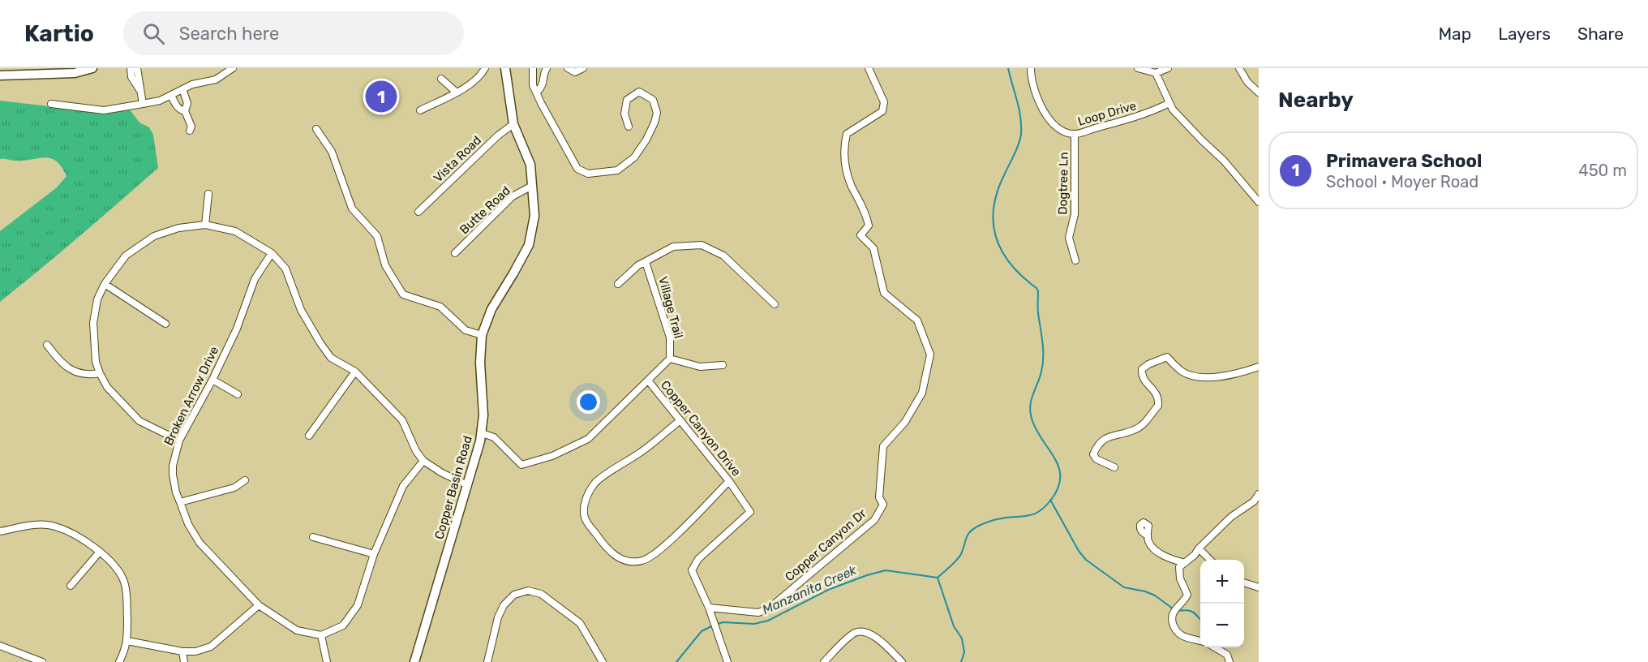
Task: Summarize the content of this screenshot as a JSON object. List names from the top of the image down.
{
  "streets": {
    "street": [
      "Loop Drive",
      "Vista Road",
      "Dogtree Ln",
      "Butte Road",
      "Village Trail",
      "Broken Arrow Drive",
      "Copper Canyon Drive",
      "Copper Basin Road",
      "Copper Canyon Dr"
    ]
  },
  "crossings": [
    ["Loop Drive", "Dogtree Ln"],
    ["Vista Road", "Copper Basin Road"],
    ["Butte Road", "Copper Basin Road"],
    ["Copper Canyon Drive", "Copper Basin Road"],
    ["Copper Canyon Drive", "Copper Canyon Dr"]
  ],
  "water": ["Manzanita Creek"],
  "page": {
    "header": "Kartio",
    "search": "Search here",
    "nav": ["Map", "Layers", "Share"],
    "heading": "Nearby",
    "pins": "1",
    "list": [
      {
        "mark": "1",
        "name": "Primavera School",
        "note": "School · Moyer Road",
        "value": "450 m"
      }
    ],
    "map_buttons": ["+", "−"]
  }
}
